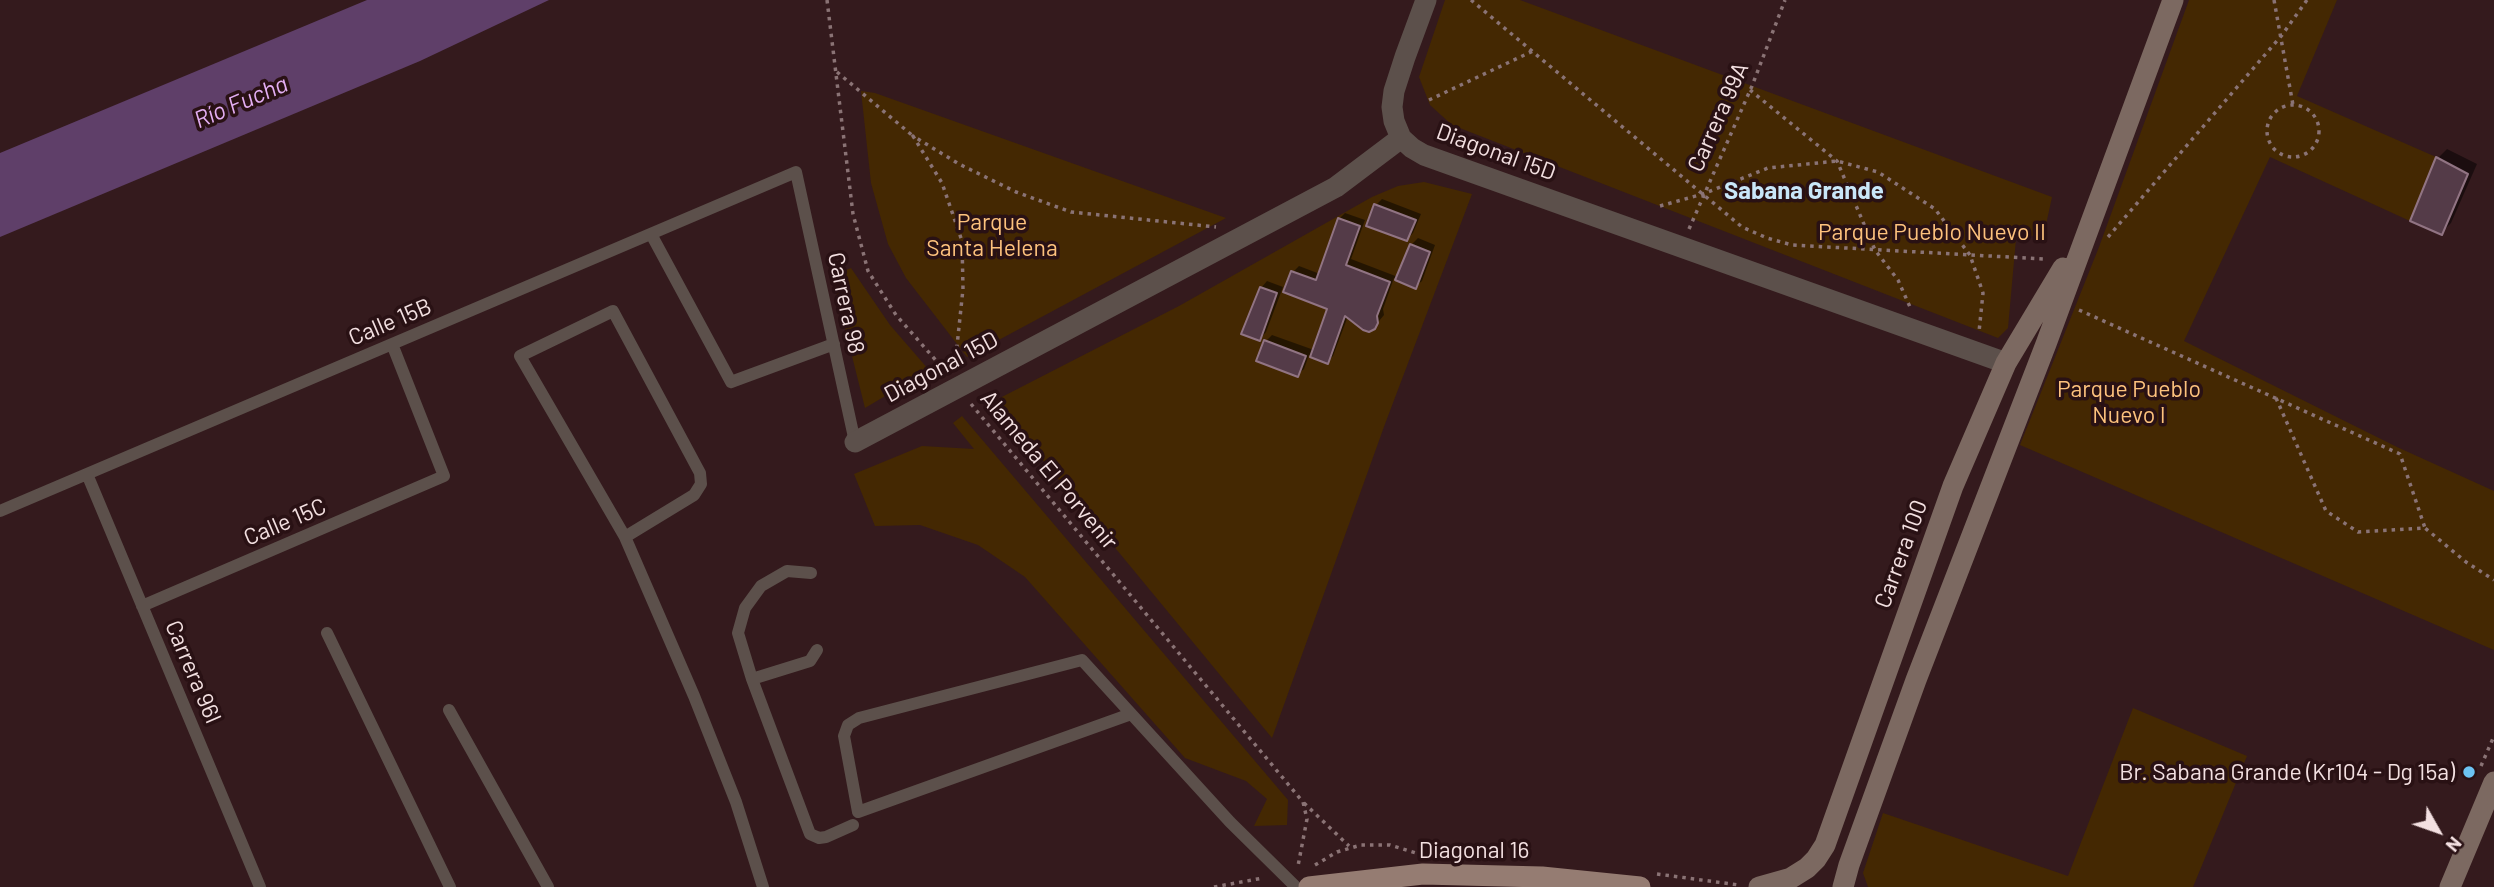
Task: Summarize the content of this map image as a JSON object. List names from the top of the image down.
{
  "streets": {
    "main road": ["Diagonal 16"],
    "street": ["Diagonal 15D", "Carrera 100"],
    "lane": [
      "Carrera 98",
      "Calle 15B",
      "Calle 15C",
      "Carrera 96I"
    ],
    "path": ["Carrera 99A", "Alameda El Porvenir"]
  },
  "crossings": [
    ["Carrera 99A", "Diagonal 15D"],
    ["Diagonal 15D", "Carrera 98"],
    ["Diagonal 15D", "Alameda El Porvenir"],
    ["Diagonal 15D", "Carrera 100"],
    ["Carrera 98", "Calle 15B"],
    ["Calle 15B", "Calle 15C"],
    ["Calle 15B", "Carrera 96I"],
    ["Calle 15C", "Carrera 96I"]
  ],
  "districts": ["Sabana Grande"],
  "water": ["Río Fucha"],
  "parks": ["Parque Santa Helena", "Parque Pueblo Nuevo II", "Parque Pueblo Nuevo I"],
  "places": ["Br. Sabana Grande (Kr104 - Dg 15a)"],
  "north": "bottom right"
}
